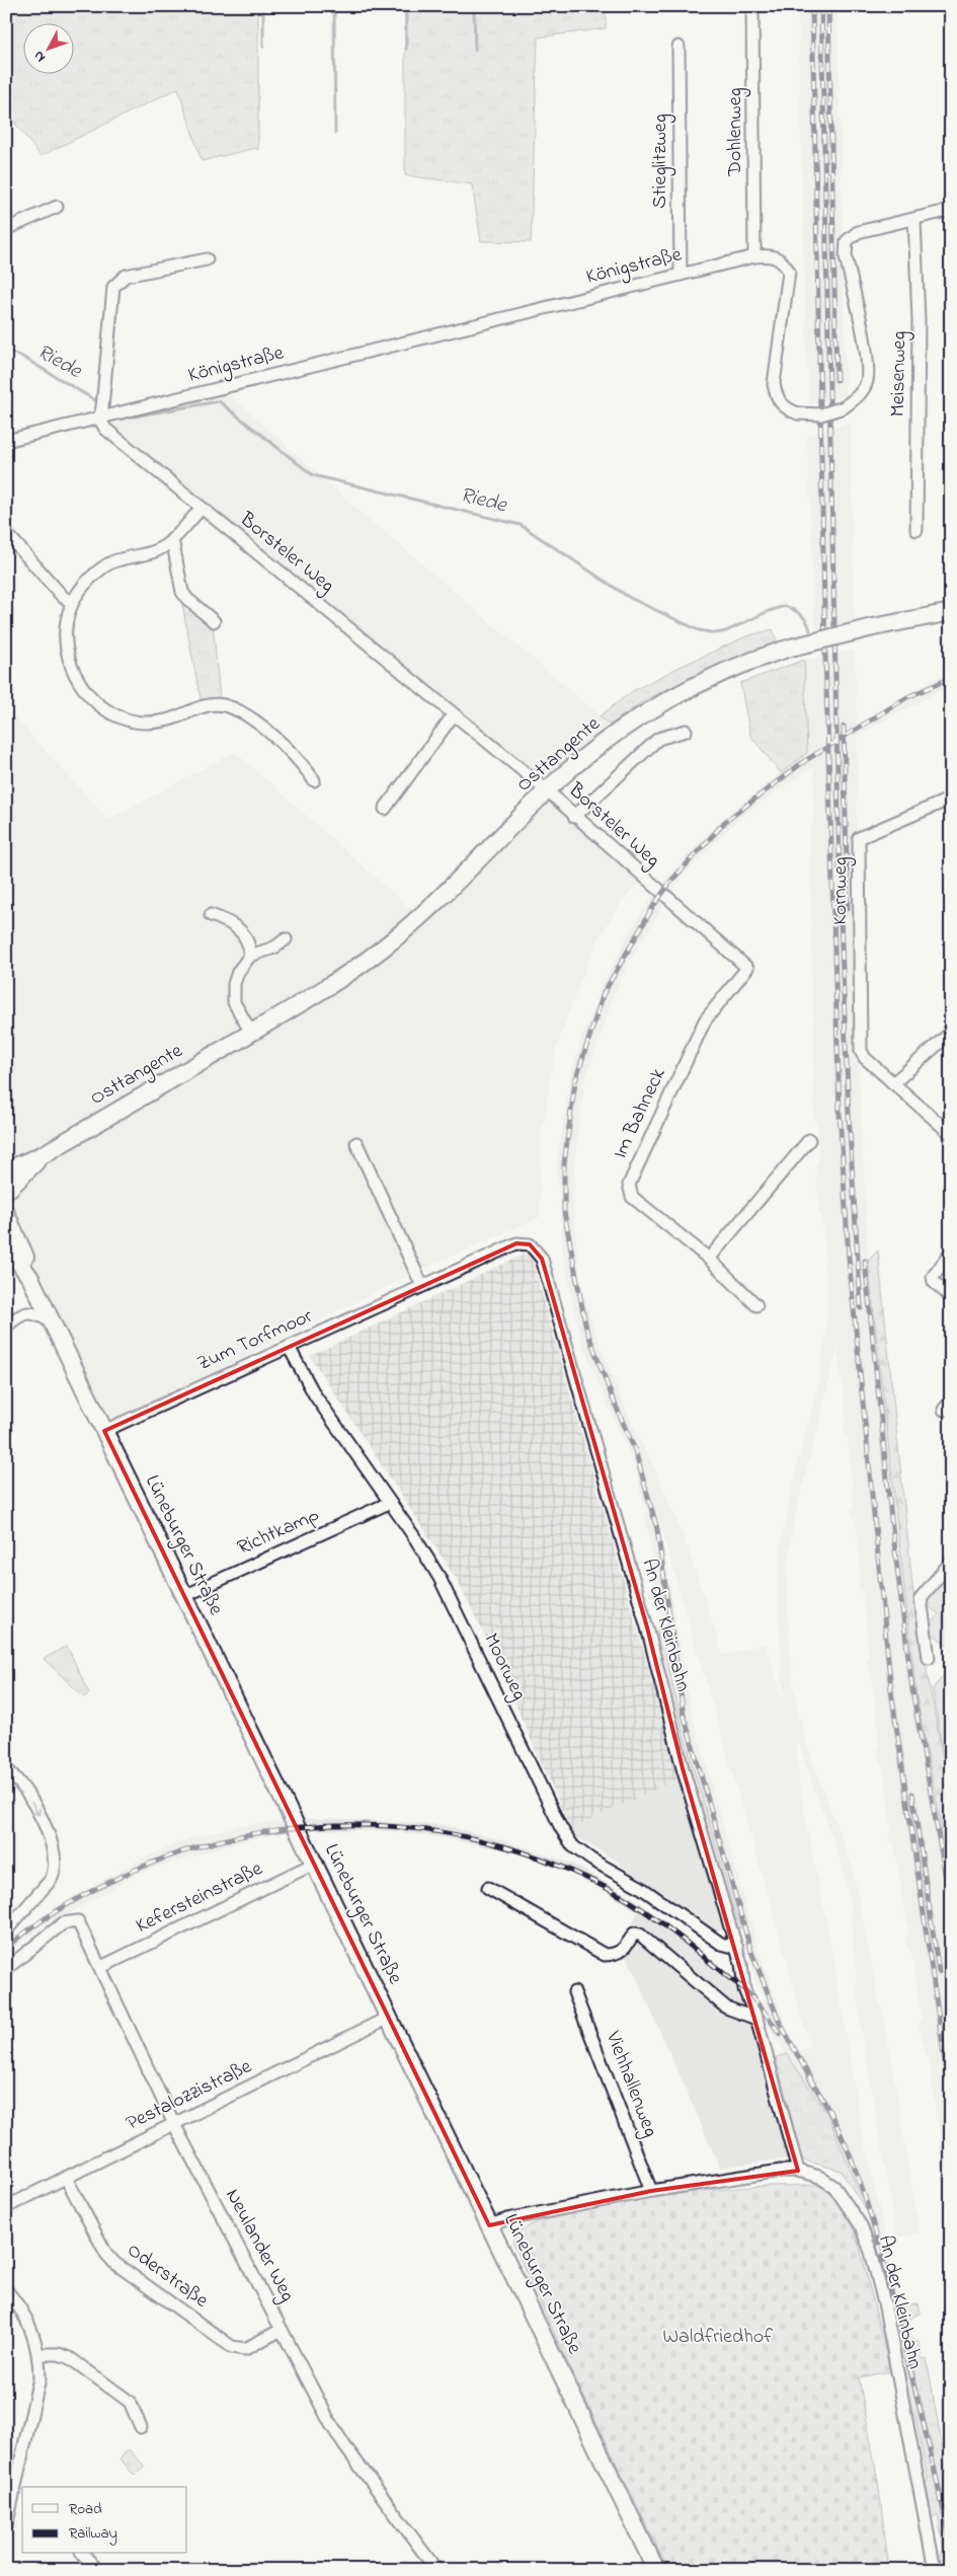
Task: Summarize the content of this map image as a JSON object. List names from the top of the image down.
{
  "streets": {
    "main road": ["Osttangente", "Lüneburger Straße"],
    "street": [
      "Dohlenweg",
      "Stieglitzweg",
      "Königstraße",
      "Meisenweg",
      "Borsteler Weg",
      "Kornweg",
      "Im Bahneck",
      "Zum Torfmoor",
      "Richtkamp",
      "An der Kleinbahn",
      "Moorweg",
      "Kefersteinstraße",
      "Viehhallenweg",
      "Pestalozzistraße",
      "Neulander Weg",
      "Oderstraße"
    ]
  },
  "crossings": [
    ["Dohlenweg", "Königstraße"],
    ["Stieglitzweg", "Königstraße"],
    ["Königstraße", "Meisenweg"],
    ["Königstraße", "Borsteler Weg"],
    ["Borsteler Weg", "Osttangente"],
    ["Borsteler Weg", "Im Bahneck"],
    ["Osttangente", "Lüneburger Straße"],
    ["Zum Torfmoor", "Lüneburger Straße"],
    ["Zum Torfmoor", "An der Kleinbahn"],
    ["Zum Torfmoor", "Moorweg"],
    ["Richtkamp", "Lüneburger Straße"],
    ["Richtkamp", "Moorweg"],
    ["Lüneburger Straße", "Kefersteinstraße"],
    ["Lüneburger Straße", "Pestalozzistraße"],
    ["An der Kleinbahn", "Moorweg"],
    ["Kefersteinstraße", "Neulander Weg"],
    ["Pestalozzistraße", "Neulander Weg"],
    ["Pestalozzistraße", "Oderstraße"],
    ["Neulander Weg", "Oderstraße"]
  ],
  "water": ["Riede"],
  "parks": ["Waldfriedhof"],
  "legend": ["Road", "Railway"],
  "north": "bottom left"
}
